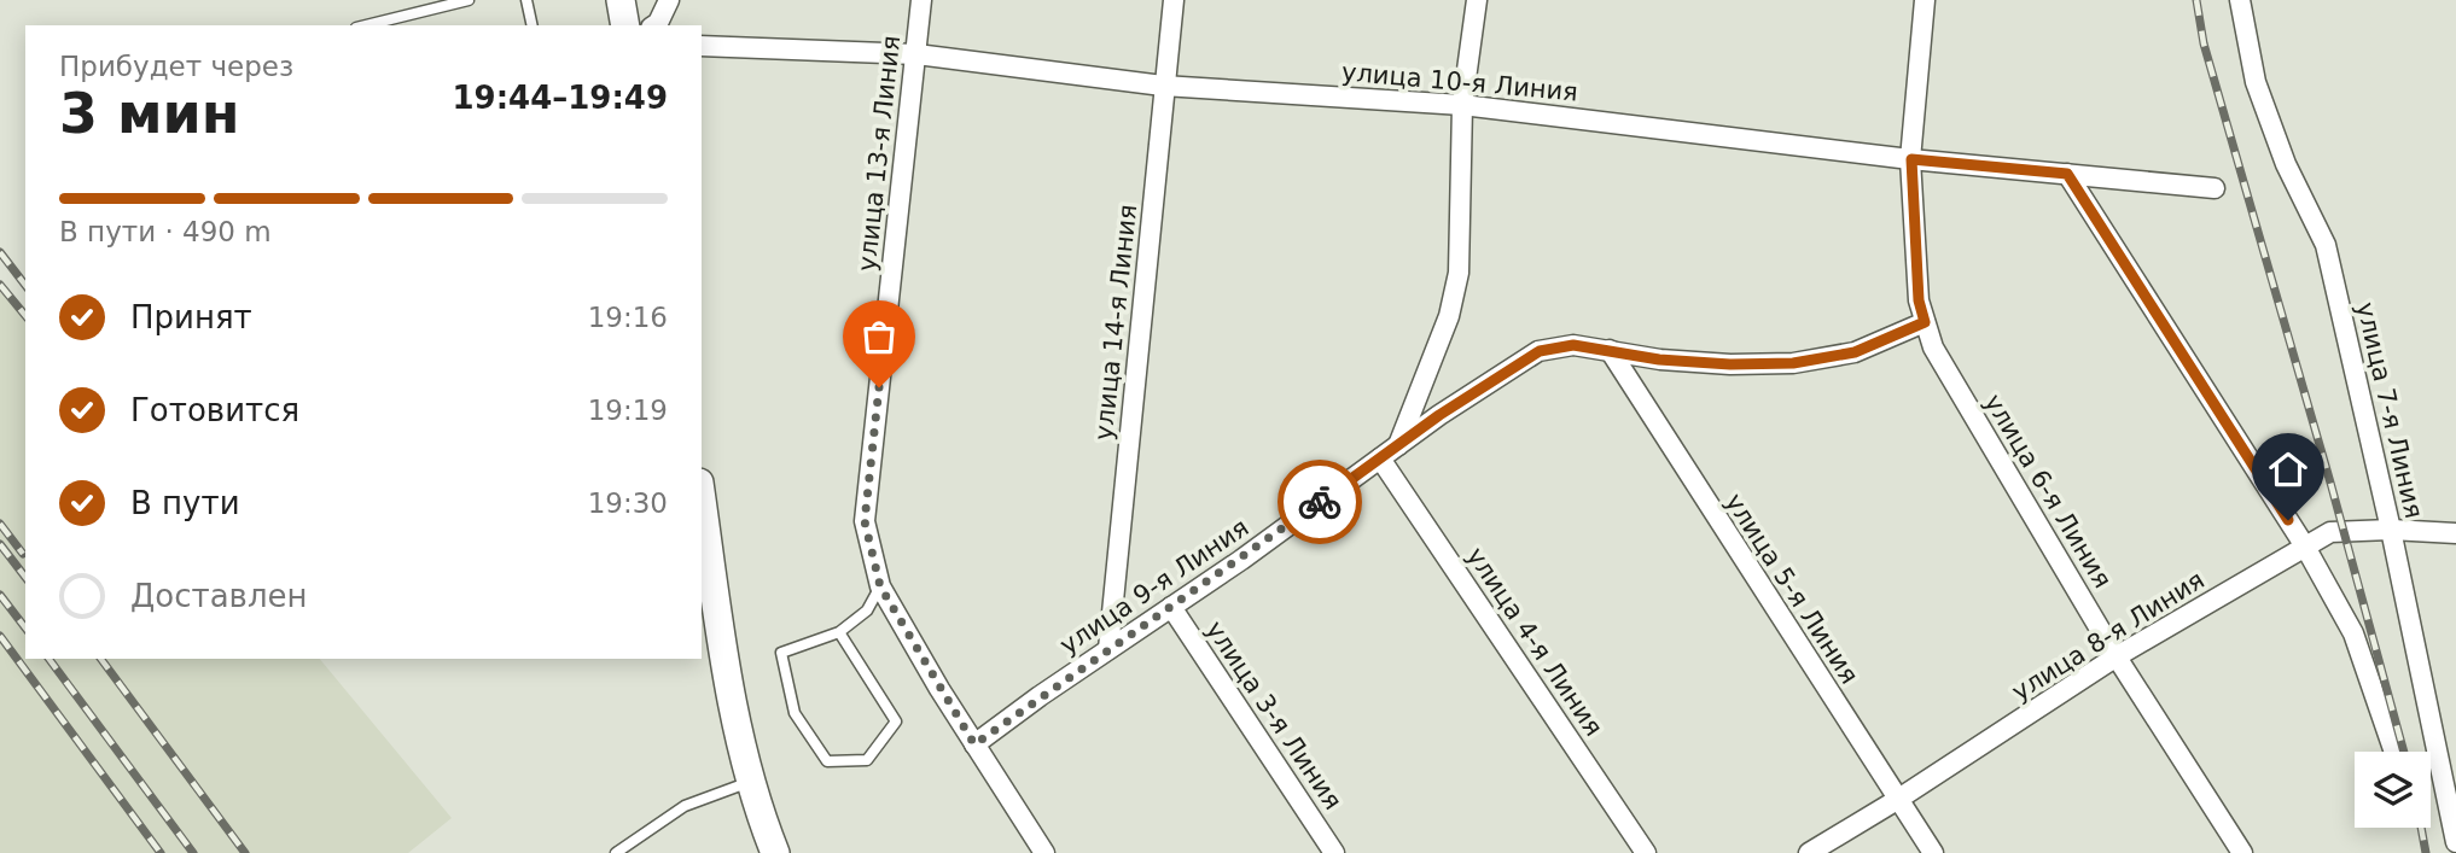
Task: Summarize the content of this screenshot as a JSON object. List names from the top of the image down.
{
  "streets": {
    "street": [
      "улица 10-я Линия",
      "улица 13-я Линия",
      "улица 14-я Линия",
      "улица 7-я Линия",
      "улица 6-я Линия",
      "улица 9-я Линия",
      "улица 5-я Линия",
      "улица 8-я Линия",
      "улица 4-я Линия",
      "улица 3-я Линия"
    ]
  },
  "crossings": [
    ["улица 10-я Линия", "улица 13-я Линия"],
    ["улица 10-я Линия", "улица 14-я Линия"],
    ["улица 10-я Линия", "улица 6-я Линия"],
    ["улица 13-я Линия", "улица 9-я Линия"],
    ["улица 14-я Линия", "улица 9-я Линия"],
    ["улица 7-я Линия", "улица 8-я Линия"],
    ["улица 6-я Линия", "улица 9-я Линия"],
    ["улица 6-я Линия", "улица 8-я Линия"],
    ["улица 9-я Линия", "улица 5-я Линия"],
    ["улица 9-я Линия", "улица 4-я Линия"],
    ["улица 9-я Линия", "улица 3-я Линия"],
    ["улица 5-я Линия", "улица 8-я Линия"]
  ],
  "page": {
    "heading": ["3 мин", "Прибудет через", "19:44–19:49"],
    "bar": "В пути · 490 m",
    "list": [
      ["Принят", "19:16"],
      ["Готовится", "19:19"],
      ["В пути", "19:30"],
      "Доставлен"
    ]
  }
}
